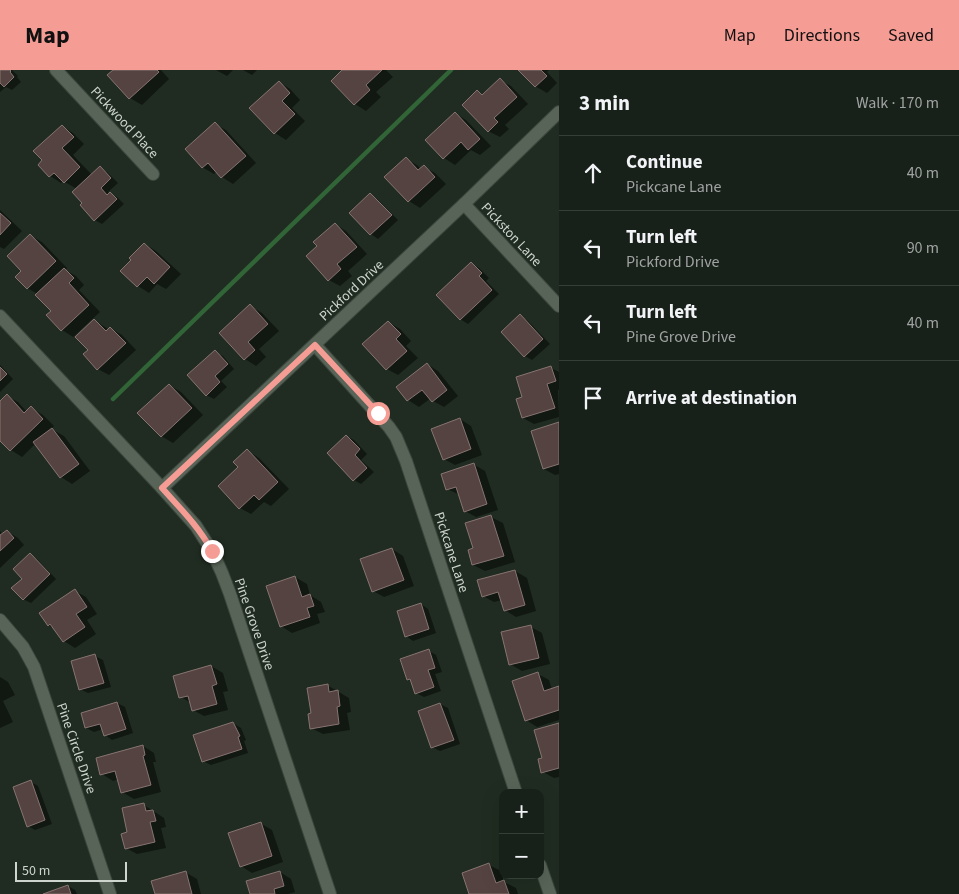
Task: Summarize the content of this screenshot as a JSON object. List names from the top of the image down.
{
  "streets": {
    "street": [
      "Pickwood Place",
      "Pickston Lane",
      "Pickford Drive",
      "Pickcane Lane",
      "Pine Grove Drive",
      "Pine Circle Drive"
    ]
  },
  "crossings": [
    ["Pickston Lane", "Pickford Drive"],
    ["Pickford Drive", "Pickcane Lane"],
    ["Pickford Drive", "Pine Grove Drive"]
  ],
  "scale_bar": "50 m",
  "page": {
    "header": "Map",
    "nav": ["Map", "Directions", "Saved"],
    "heading": ["3 min", "Walk · 170 m"],
    "list": [
      ["Continue", "Pickcane Lane", "40 m"],
      ["Turn left", "Pickford Drive", "90 m"],
      ["Turn left", "Pine Grove Drive", "40 m"],
      "Arrive at destination"
    ],
    "map_buttons": ["+", "−"],
    "scale": "50 m"
  }
}
